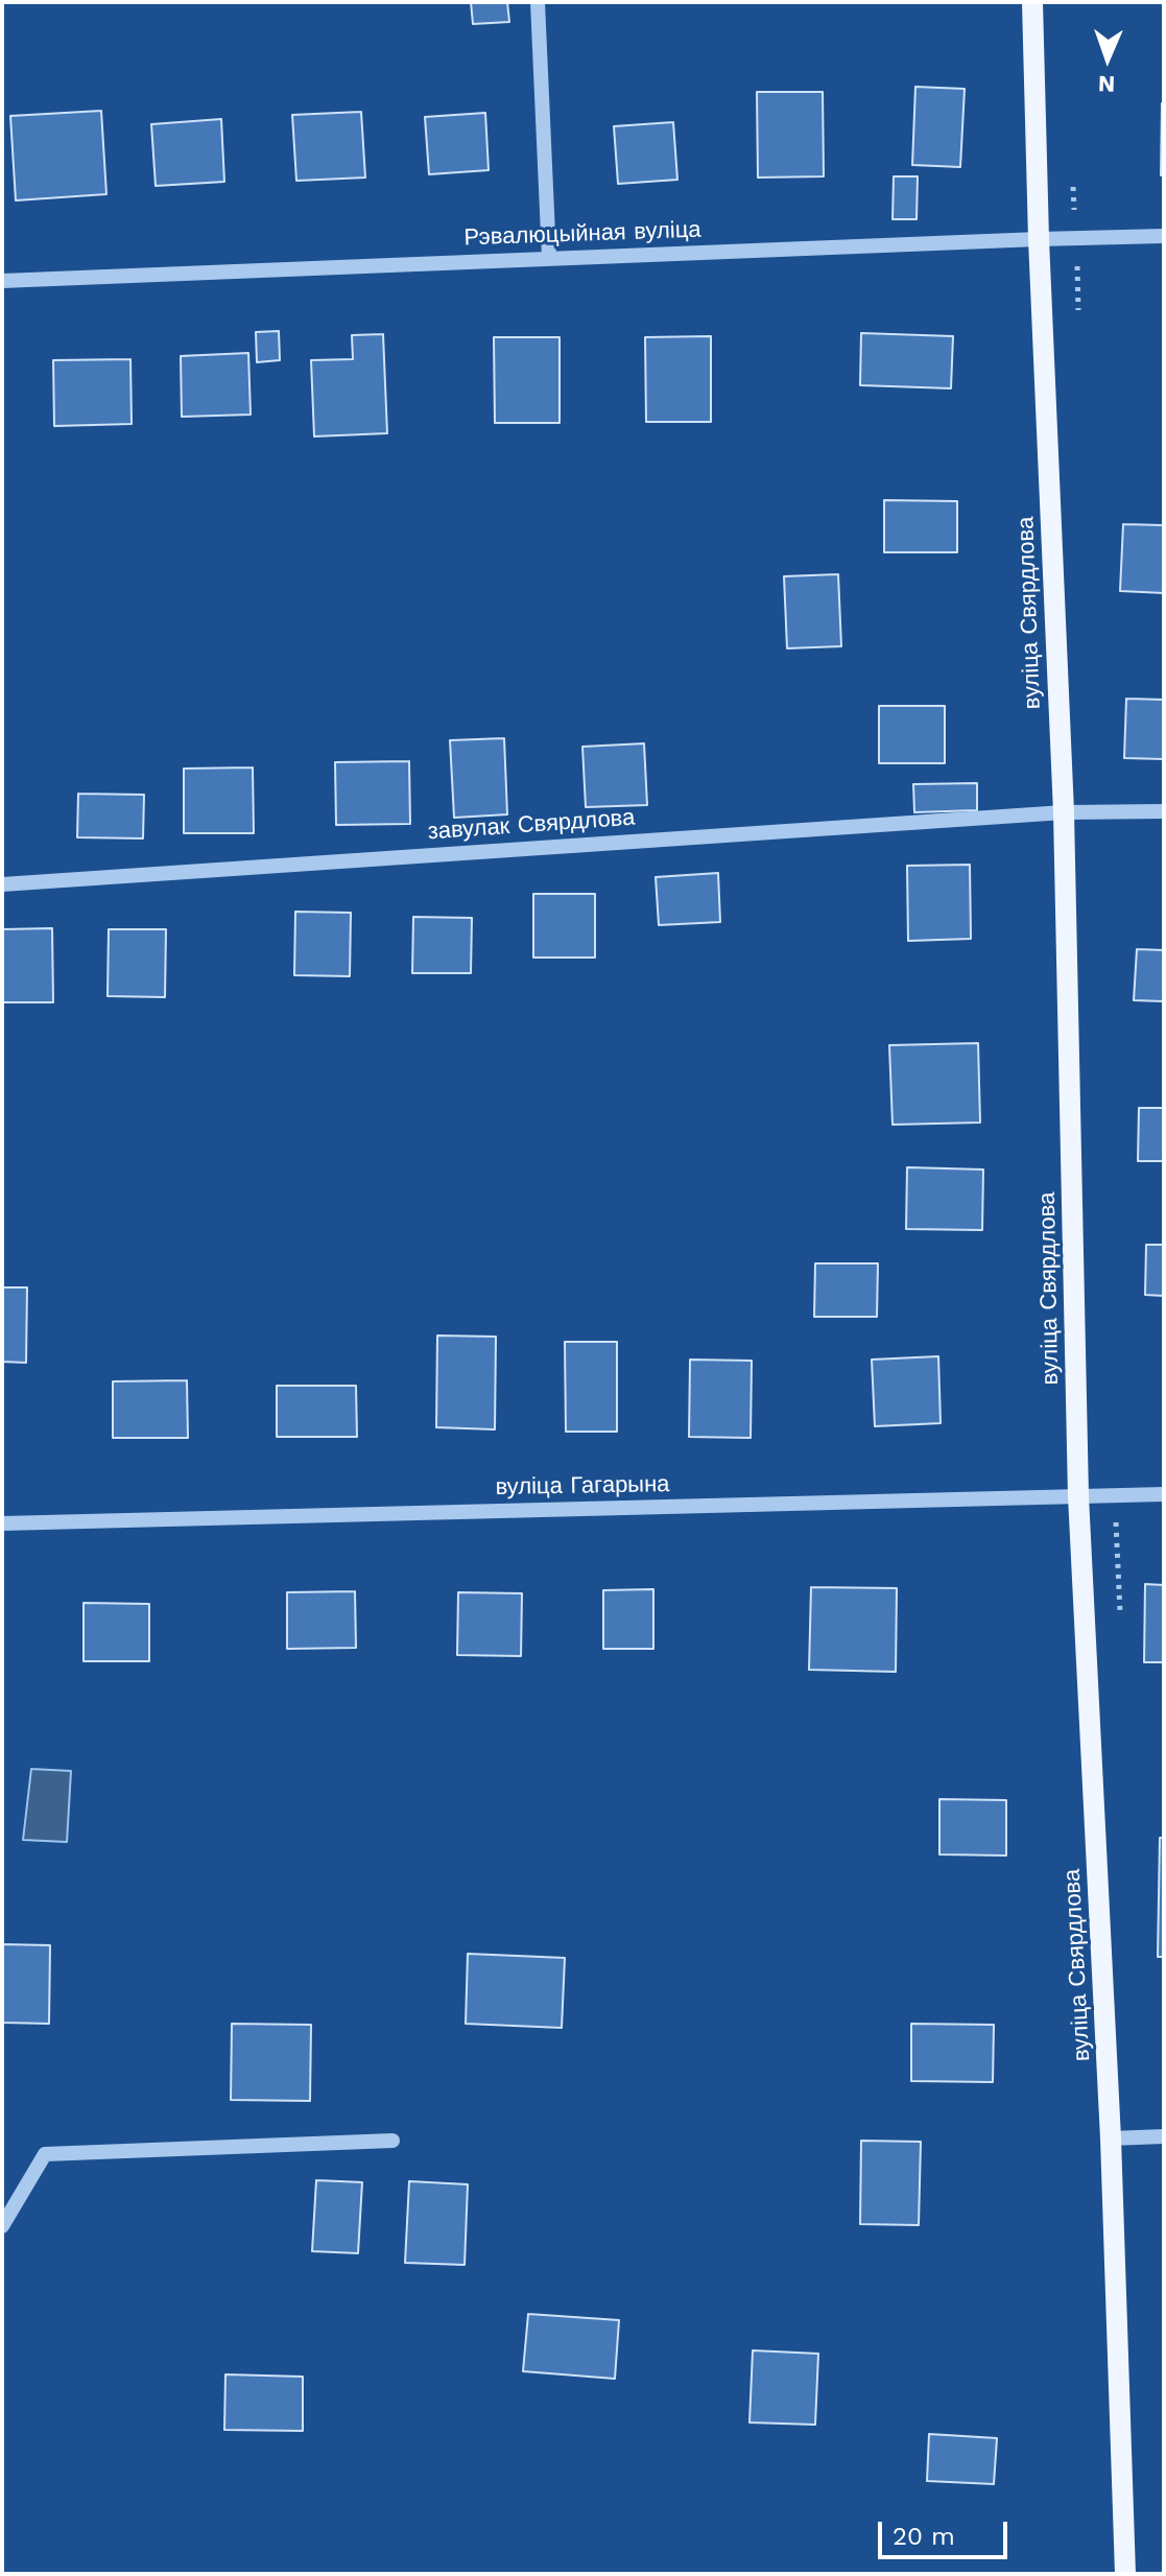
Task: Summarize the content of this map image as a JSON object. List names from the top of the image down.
{
  "streets": {
    "main road": ["вуліца Свярдлова"],
    "street": ["Рэвалюцыйная вуліца", "завулак Свярдлова", "вуліца Гагарына"]
  },
  "crossings": [
    ["Рэвалюцыйная вуліца", "вуліца Свярдлова"],
    ["вуліца Свярдлова", "завулак Свярдлова"],
    ["вуліца Свярдлова", "вуліца Гагарына"]
  ],
  "scale_bar": "20 m",
  "north": "bottom"
}
